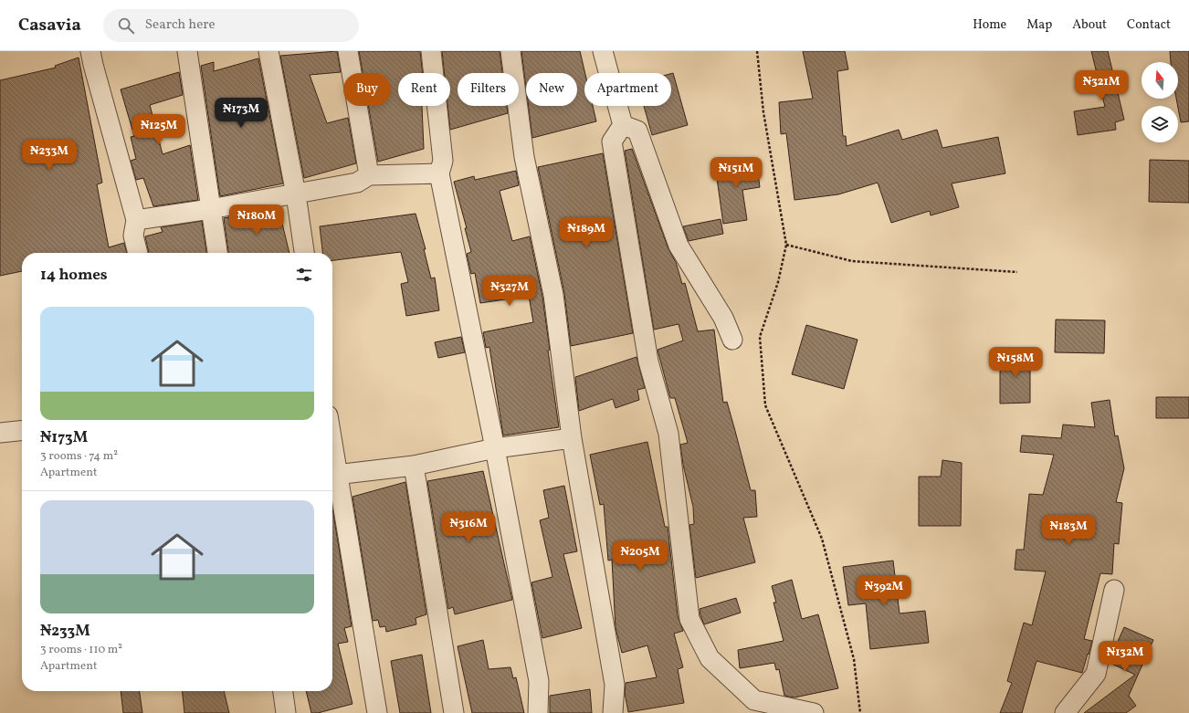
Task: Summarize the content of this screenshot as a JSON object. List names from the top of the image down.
{
  "north": "top",
  "page": {
    "header": "Casavia",
    "search": "Search here",
    "nav": [
      "Home",
      "Map",
      "About",
      "Contact"
    ],
    "price": [
      "₦321M",
      "₦173M",
      "₦125M",
      "₦233M",
      "₦151M",
      "₦180M",
      "₦189M",
      "₦327M",
      "₦158M",
      "₦316M",
      "₦183M",
      "₦205M",
      "₦392M",
      "₦132M"
    ],
    "chip": [
      "Buy",
      "Rent",
      "Filters",
      "New",
      "Apartment"
    ],
    "heading": "14 homes",
    "list": [
      {
        "name": "₦173M",
        "note": "3 rooms · 74 m² · Apartment"
      },
      {
        "name": "₦233M",
        "note": "3 rooms · 110 m² · Apartment"
      }
    ]
  }
}
